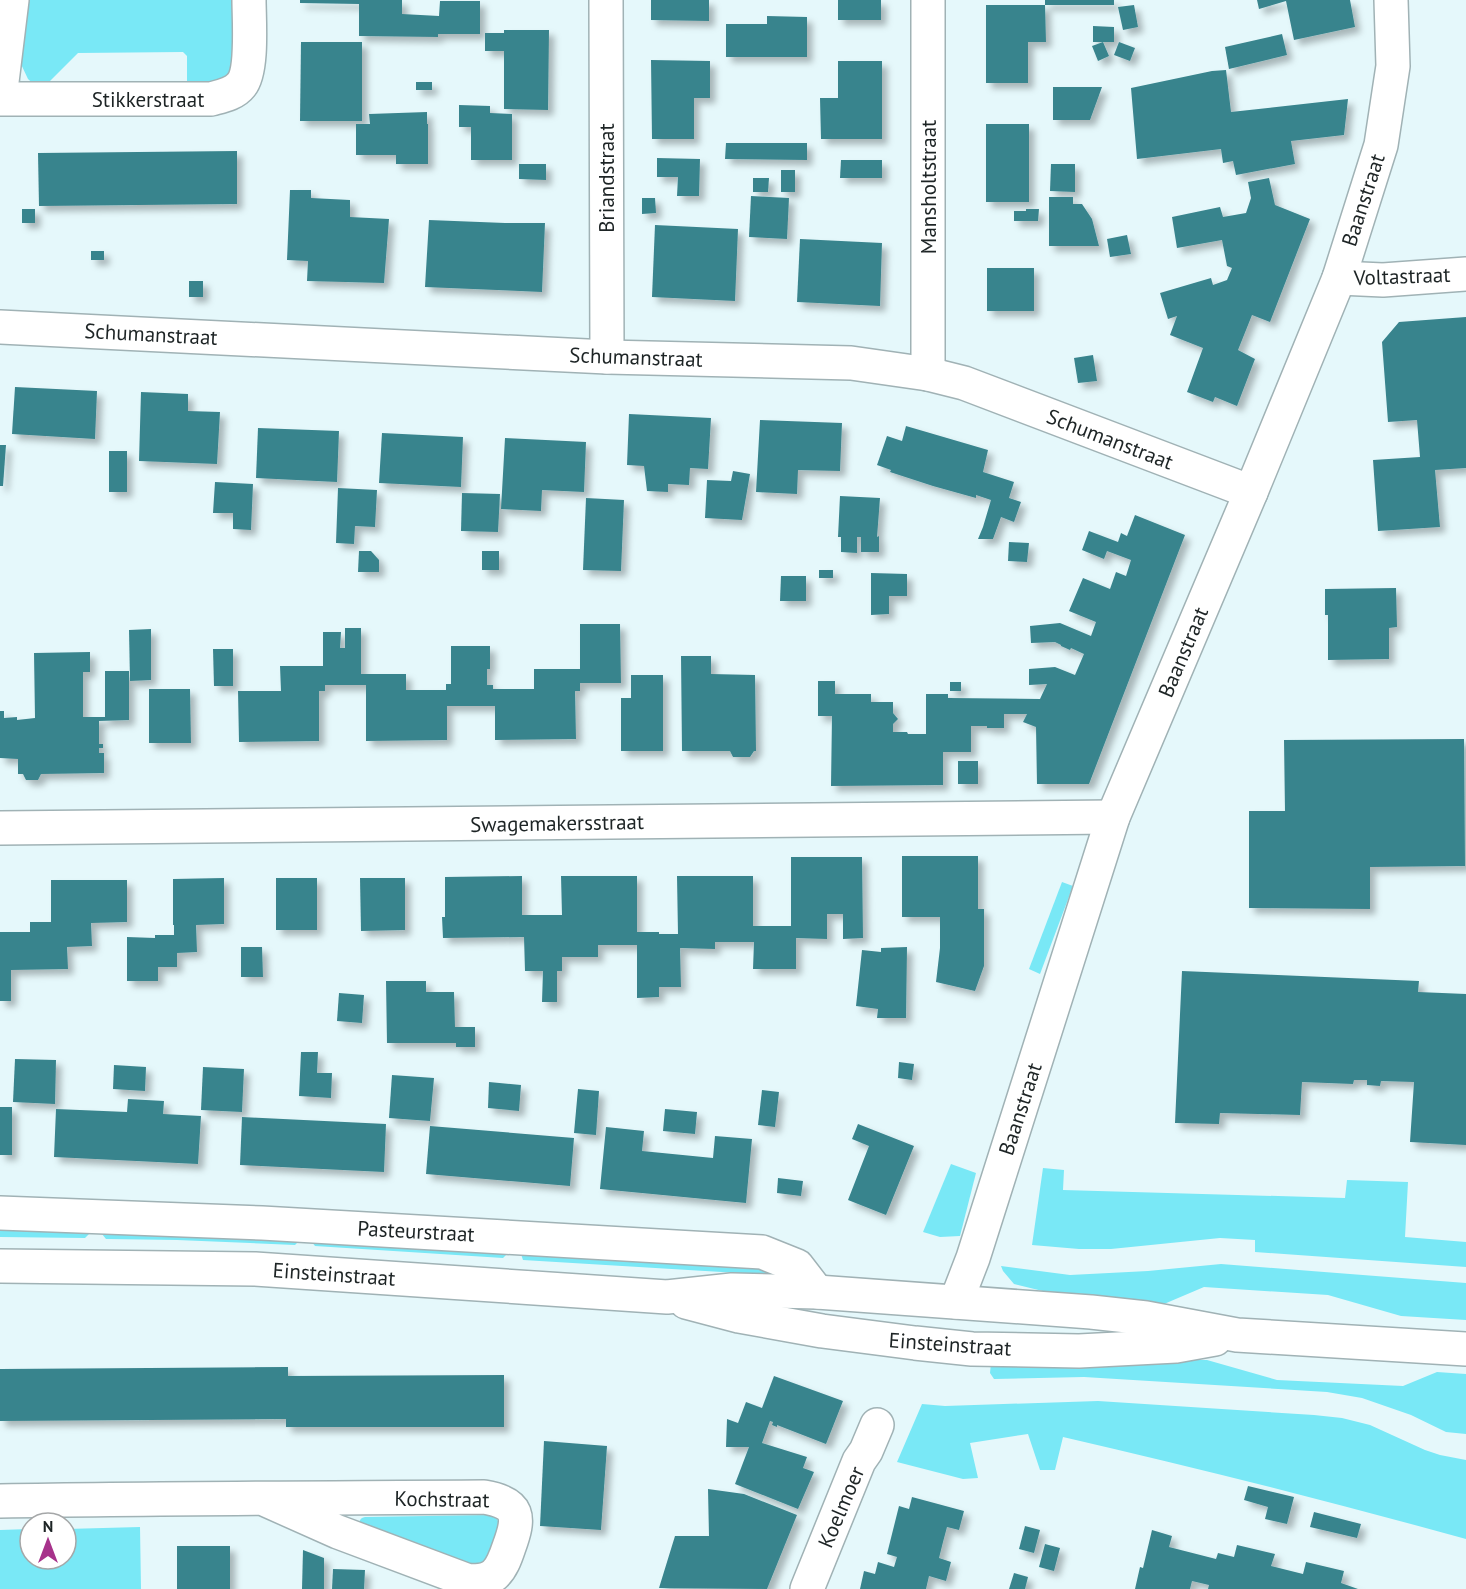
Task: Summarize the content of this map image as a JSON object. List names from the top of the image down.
{
  "streets": {
    "street": [
      "Stikkerstraat",
      "Briandstraat",
      "Mansholtstraat",
      "Baanstraat",
      "Voltastraat",
      "Schumanstraat",
      "Swagemakersstraat",
      "Pasteurstraat",
      "Einsteinstraat",
      "Kochstraat",
      "Koelmoer"
    ]
  },
  "crossings": [
    ["Briandstraat", "Schumanstraat"],
    ["Mansholtstraat", "Schumanstraat"],
    ["Baanstraat", "Voltastraat"],
    ["Baanstraat", "Schumanstraat"],
    ["Baanstraat", "Swagemakersstraat"],
    ["Baanstraat", "Einsteinstraat"],
    ["Pasteurstraat", "Einsteinstraat"]
  ],
  "north": "top"
}
